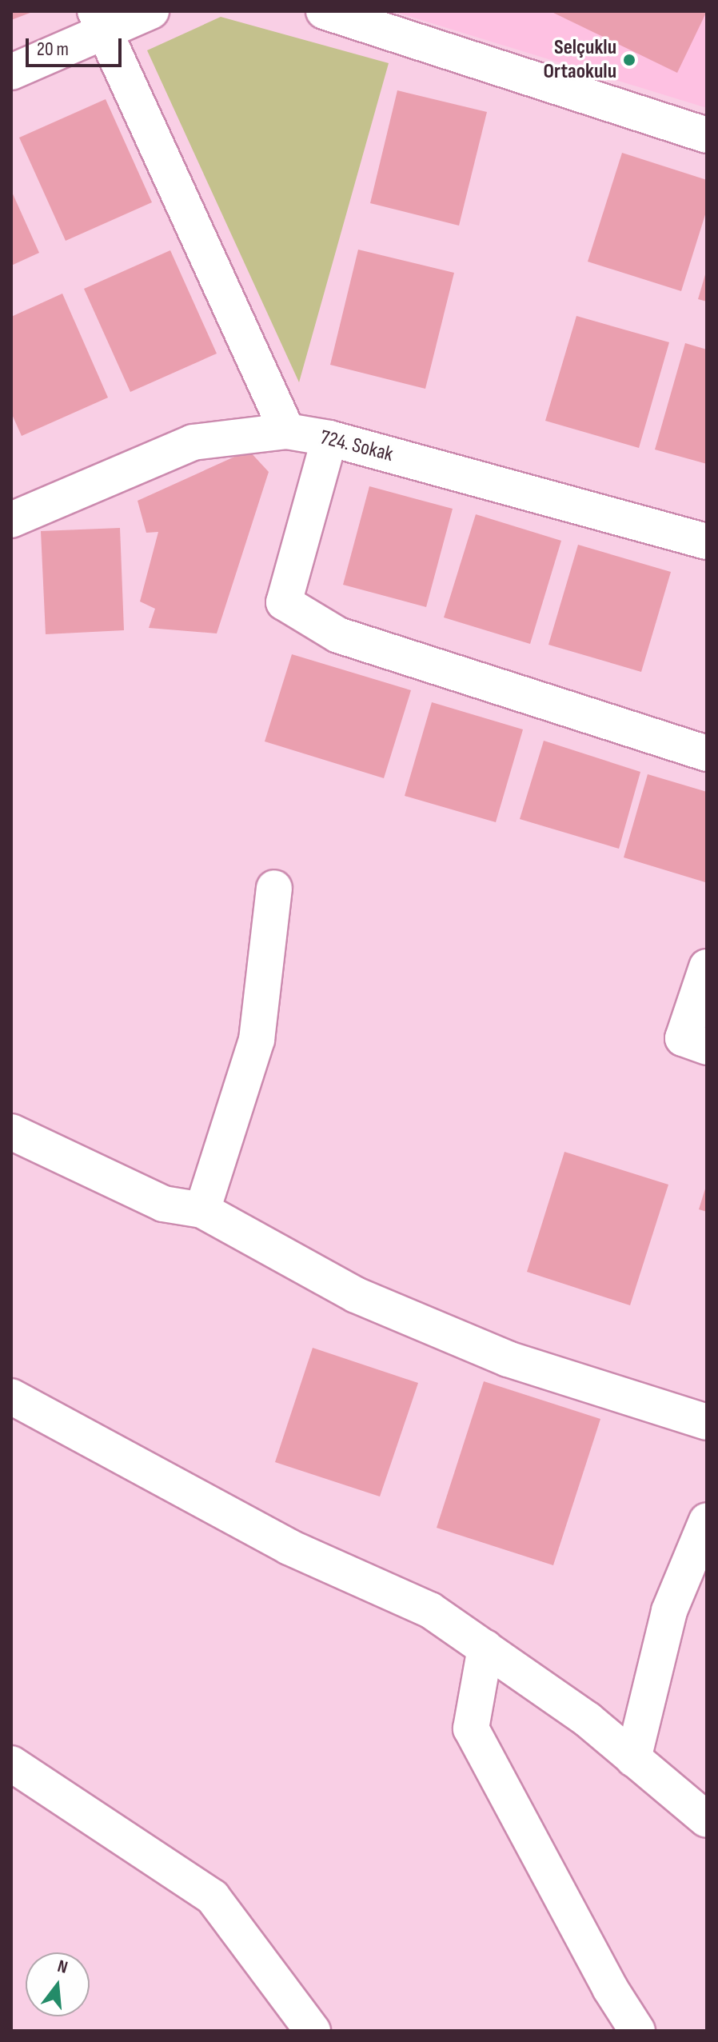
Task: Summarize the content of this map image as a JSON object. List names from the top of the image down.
{
  "streets": {
    "street": ["724. Sokak"]
  },
  "places": ["Selçuklu Ortaokulu"],
  "scale_bar": "20 m",
  "north": "top"
}
